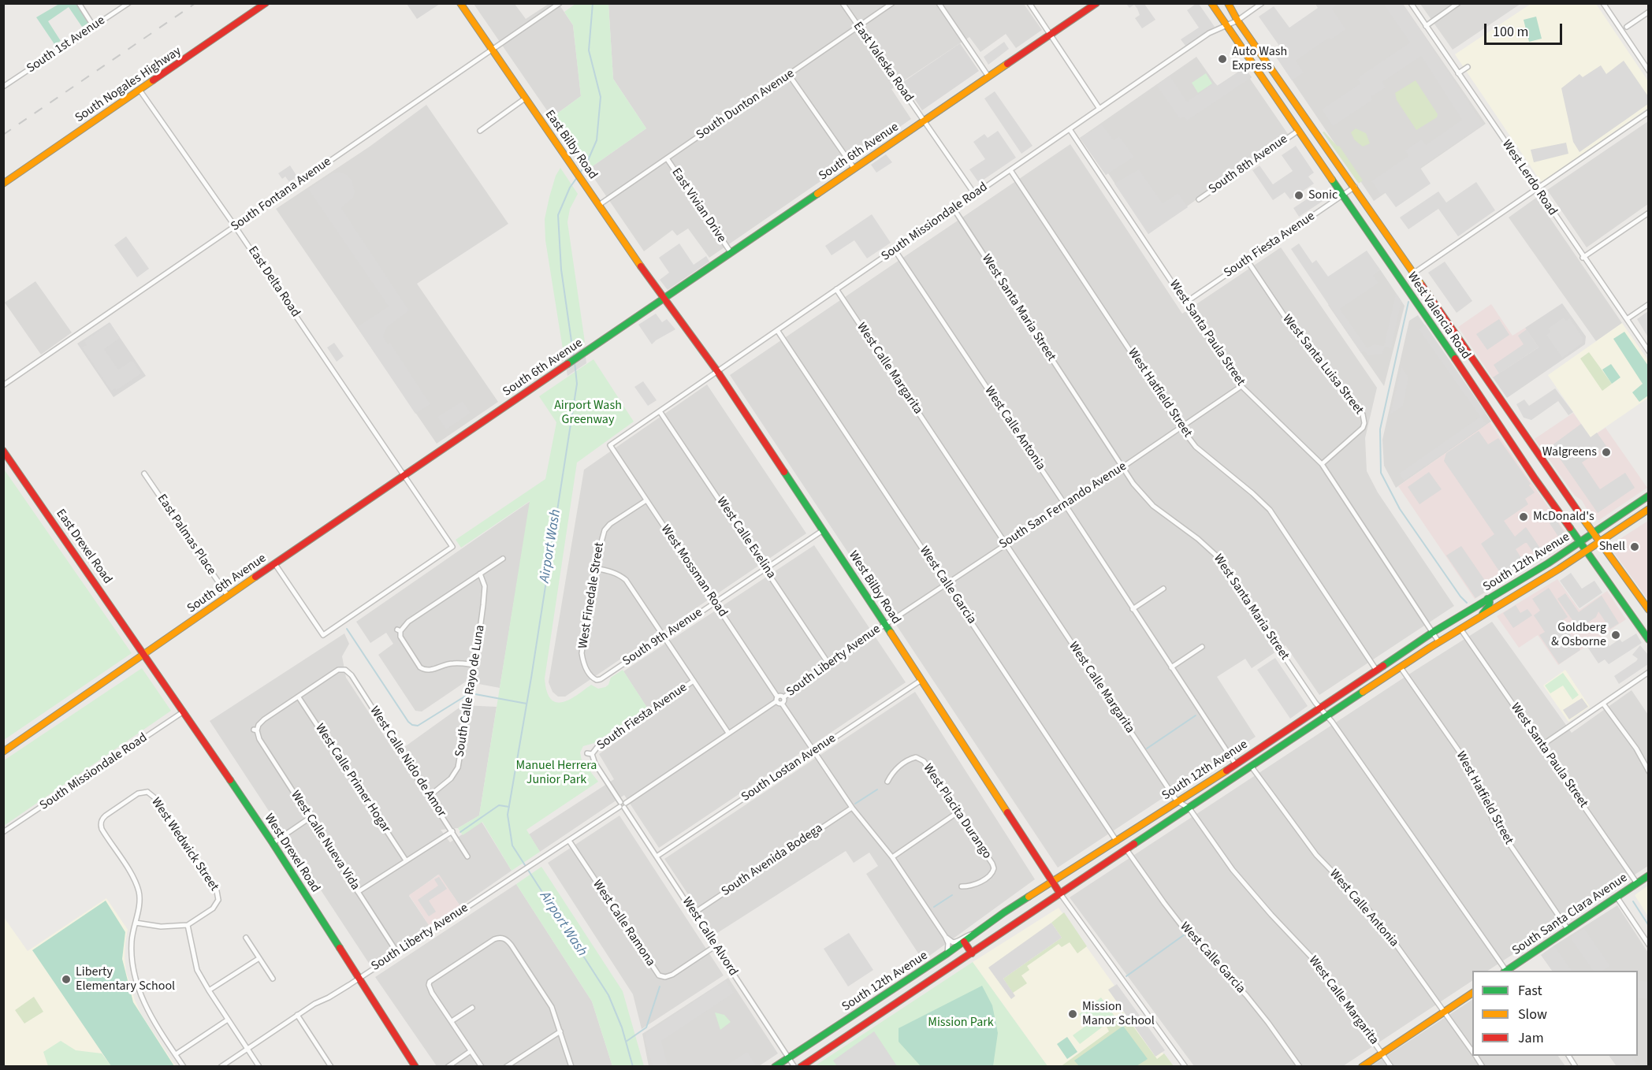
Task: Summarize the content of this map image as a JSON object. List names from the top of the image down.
{
  "streets": {
    "main road": [
      "South Nogales Highway",
      "East Bilby Road",
      "South 6th Avenue",
      "West Valencia Road",
      "East Drexel Road",
      "South 12th Avenue",
      "West Bilby Road",
      "West Drexel Road",
      "South Santa Clara Avenue"
    ],
    "street": [
      "South 1st Avenue",
      "East Valeska Road",
      "South Dunton Avenue",
      "South 8th Avenue",
      "West Lerdo Road",
      "South Fontana Avenue",
      "East Vivian Drive",
      "South Missiondale Road",
      "South Fiesta Avenue",
      "East Delta Road",
      "West Santa Maria Street",
      "West Santa Paula Street",
      "West Santa Luisa Street",
      "West Calle Margarita",
      "West Hatfield Street",
      "West Calle Antonia",
      "South San Fernando Avenue",
      "East Palmas Place",
      "West Calle Evelina",
      "West Mossman Road",
      "West Calle Garcia",
      "West Finedale Street",
      "South 9th Avenue",
      "South Liberty Avenue",
      "South Calle Rayo de Luna",
      "West Calle Nido de Amor",
      "South Lostan Avenue",
      "West Calle Primer Hogar",
      "West Placita Durango",
      "West Calle Nueva Vida",
      "West Wedwick Street",
      "South Avenida Bodega",
      "West Calle Ramona",
      "West Calle Alvord"
    ]
  },
  "crossings": [
    ["East Valeska Road", "South Dunton Avenue"],
    ["East Valeska Road", "South 6th Avenue"],
    ["East Valeska Road", "South Missiondale Road"],
    ["South Nogales Highway", "East Delta Road"],
    ["South Dunton Avenue", "East Bilby Road"],
    ["South Dunton Avenue", "East Vivian Drive"],
    ["East Bilby Road", "South 6th Avenue"],
    ["East Bilby Road", "South Fontana Avenue"],
    ["East Bilby Road", "West Bilby Road"],
    ["South 6th Avenue", "East Vivian Drive"],
    ["South 6th Avenue", "East Delta Road"],
    ["South 6th Avenue", "East Palmas Place"],
    ["South 6th Avenue", "East Drexel Road"],
    ["South 6th Avenue", "West Bilby Road"],
    ["South 6th Avenue", "West Drexel Road"],
    ["South 8th Avenue", "West Valencia Road"],
    ["South Fontana Avenue", "East Delta Road"],
    ["South Missiondale Road", "West Santa Maria Street"],
    ["South Missiondale Road", "West Valencia Road"],
    ["South Missiondale Road", "West Santa Paula Street"],
    ["South Missiondale Road", "West Calle Margarita"],
    ["South Missiondale Road", "West Hatfield Street"],
    ["South Missiondale Road", "West Calle Antonia"],
    ["South Missiondale Road", "West Calle Evelina"],
    ["South Missiondale Road", "West Mossman Road"],
    ["South Missiondale Road", "West Calle Garcia"],
    ["South Missiondale Road", "West Bilby Road"],
    ["South Missiondale Road", "West Drexel Road"],
    ["South Fiesta Avenue", "West Valencia Road"],
    ["South Fiesta Avenue", "West Santa Paula Street"],
    ["South Fiesta Avenue", "West Santa Luisa Street"],
    ["South Fiesta Avenue", "West Calle Alvord"],
    ["West Santa Maria Street", "South San Fernando Avenue"],
    ["West Santa Maria Street", "South 12th Avenue"],
    ["West Santa Maria Street", "South Santa Clara Avenue"],
    ["West Valencia Road", "South 12th Avenue"],
    ["West Santa Paula Street", "West Santa Luisa Street"],
    ["West Santa Paula Street", "South San Fernando Avenue"],
    ["West Santa Paula Street", "South 12th Avenue"],
    ["West Santa Paula Street", "South Santa Clara Avenue"],
    ["West Calle Margarita", "South San Fernando Avenue"],
    ["West Calle Margarita", "South 12th Avenue"],
    ["West Hatfield Street", "South San Fernando Avenue"],
    ["West Hatfield Street", "South 12th Avenue"],
    ["West Hatfield Street", "South Santa Clara Avenue"],
    ["West Calle Antonia", "South San Fernando Avenue"],
    ["West Calle Antonia", "South 12th Avenue"],
    ["South San Fernando Avenue", "West Calle Garcia"],
    ["South San Fernando Avenue", "West Bilby Road"],
    ["South San Fernando Avenue", "South Liberty Avenue"],
    ["West Calle Evelina", "South 9th Avenue"],
    ["West Calle Evelina", "South Liberty Avenue"],
    ["East Drexel Road", "West Drexel Road"],
    ["South 12th Avenue", "West Calle Garcia"],
    ["South 12th Avenue", "West Bilby Road"],
    ["South 12th Avenue", "West Calle Alvord"],
    ["West Mossman Road", "West Finedale Street"],
    ["West Mossman Road", "South 9th Avenue"],
    ["West Mossman Road", "South Liberty Avenue"],
    ["West Bilby Road", "South 9th Avenue"],
    ["West Bilby Road", "South Liberty Avenue"],
    ["West Bilby Road", "South Lostan Avenue"],
    ["West Finedale Street", "South 9th Avenue"],
    ["South Liberty Avenue", "West Calle Nueva Vida"],
    ["South Liberty Avenue", "West Drexel Road"],
    ["South Liberty Avenue", "West Calle Ramona"],
    ["South Liberty Avenue", "West Calle Alvord"],
    ["South Calle Rayo de Luna", "West Calle Nido de Amor"],
    ["West Calle Nido de Amor", "West Calle Primer Hogar"],
    ["West Calle Nido de Amor", "West Calle Nueva Vida"],
    ["South Lostan Avenue", "West Calle Alvord"],
    ["West Calle Primer Hogar", "West Calle Nueva Vida"],
    ["South Avenida Bodega", "West Calle Alvord"],
    ["West Calle Ramona", "West Calle Alvord"]
  ],
  "water": ["Airport Wash"],
  "parks": ["Airport Wash Greenway", "Manuel Herrera Junior Park", "Mission Park"],
  "places": [
    "Auto Wash Express",
    "Sonic",
    "Walgreens",
    "McDonald's",
    "Shell",
    "Goldberg & Osborne",
    "Liberty Elementary School",
    "Mission Manor School"
  ],
  "legend": ["Fast", "Slow", "Jam"],
  "scale_bar": "100 m"
}
